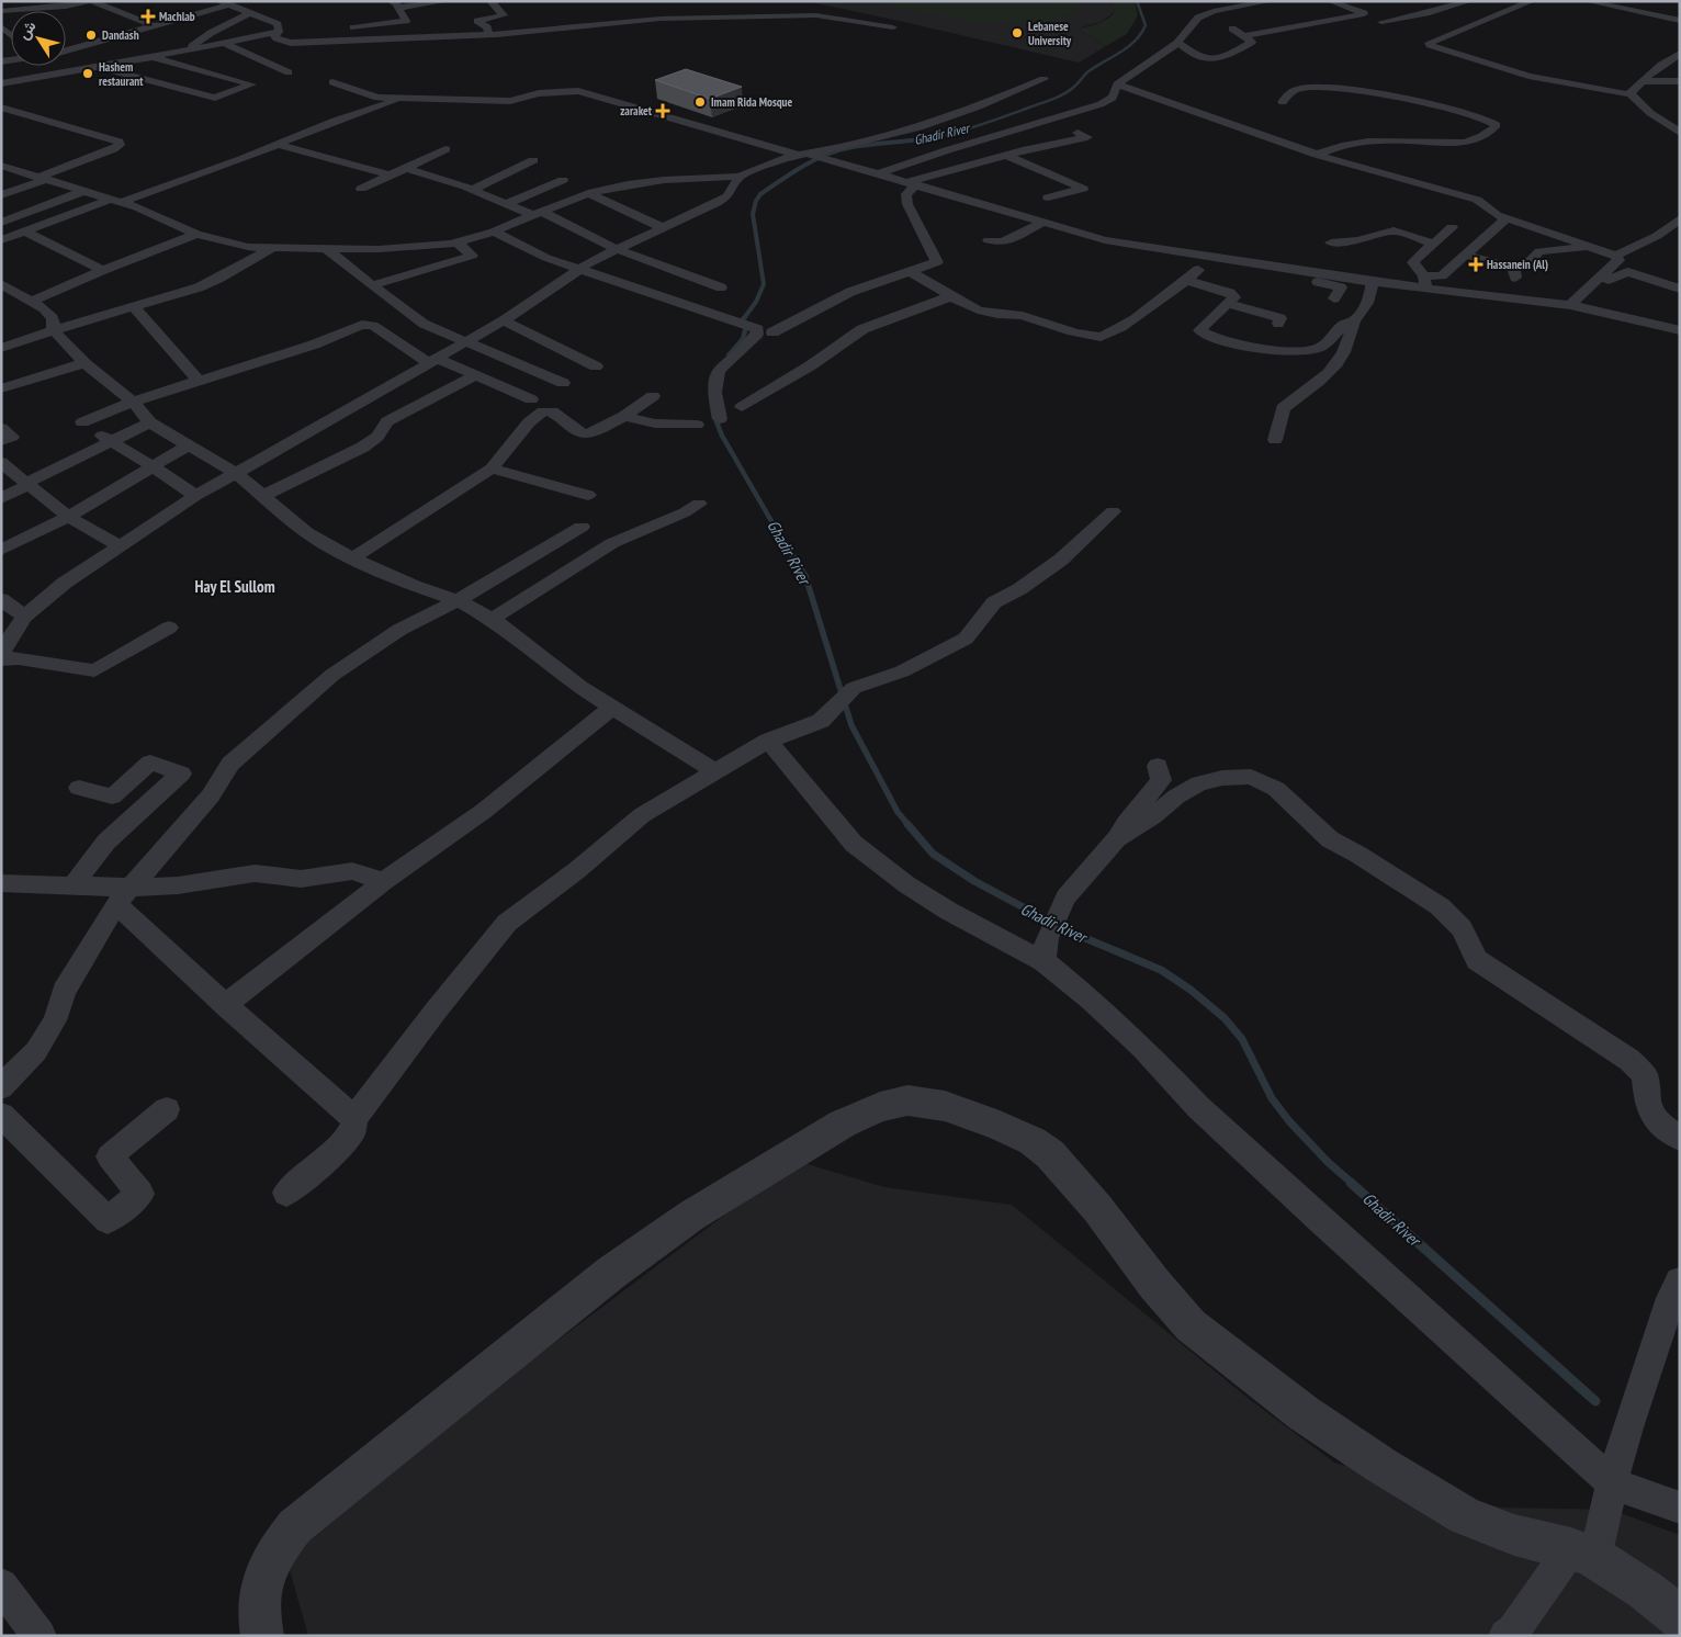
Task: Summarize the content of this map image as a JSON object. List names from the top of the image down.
{
  "districts": ["Hay El Sullom"],
  "water": ["Ghadir River"],
  "places": {
    "health": ["Machlab", "zaraket", "Hassanein (Al)"],
    "other": [
      "Lebanese University",
      "Dandash",
      "Hashem restaurant",
      "Imam Rida Mosque"
    ]
  },
  "north": "top left"
}
